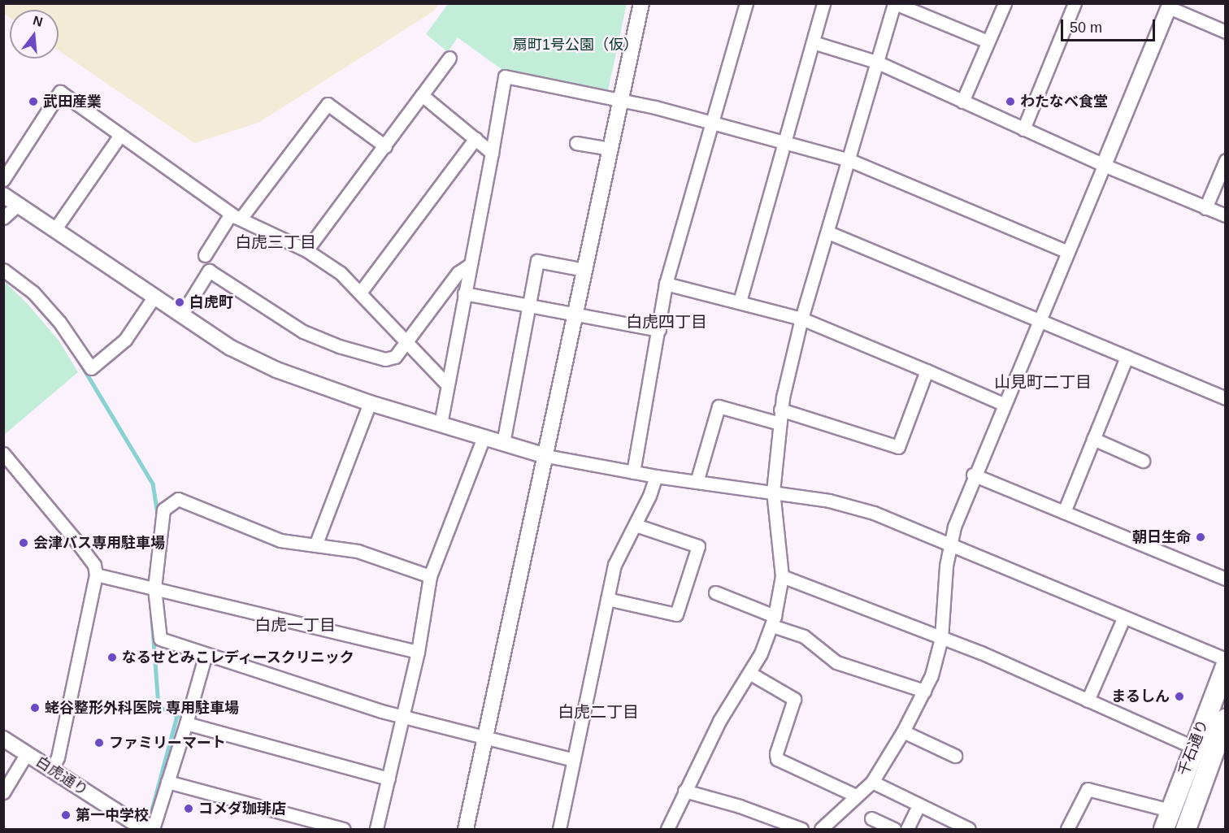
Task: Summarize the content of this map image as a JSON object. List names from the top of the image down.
{
  "streets": {
    "main road": ["千石通り"],
    "street": ["白虎通り"]
  },
  "districts": [
    "白虎三丁目",
    "白虎四丁目",
    "山見町二丁目",
    "白虎一丁目",
    "白虎二丁目"
  ],
  "parks": ["扇町1号公園（仮）"],
  "places": [
    "武田産業",
    "わたなべ食堂",
    "白虎町",
    "朝日生命",
    "会津バス専用駐車場",
    "なるせとみこレディースクリニック",
    "まるしん",
    "蛯谷整形外科医院 専用駐車場",
    "ファミリーマート",
    "コメダ珈琲店",
    "第一中学校"
  ],
  "scale_bar": "50 m",
  "north": "top"
}
